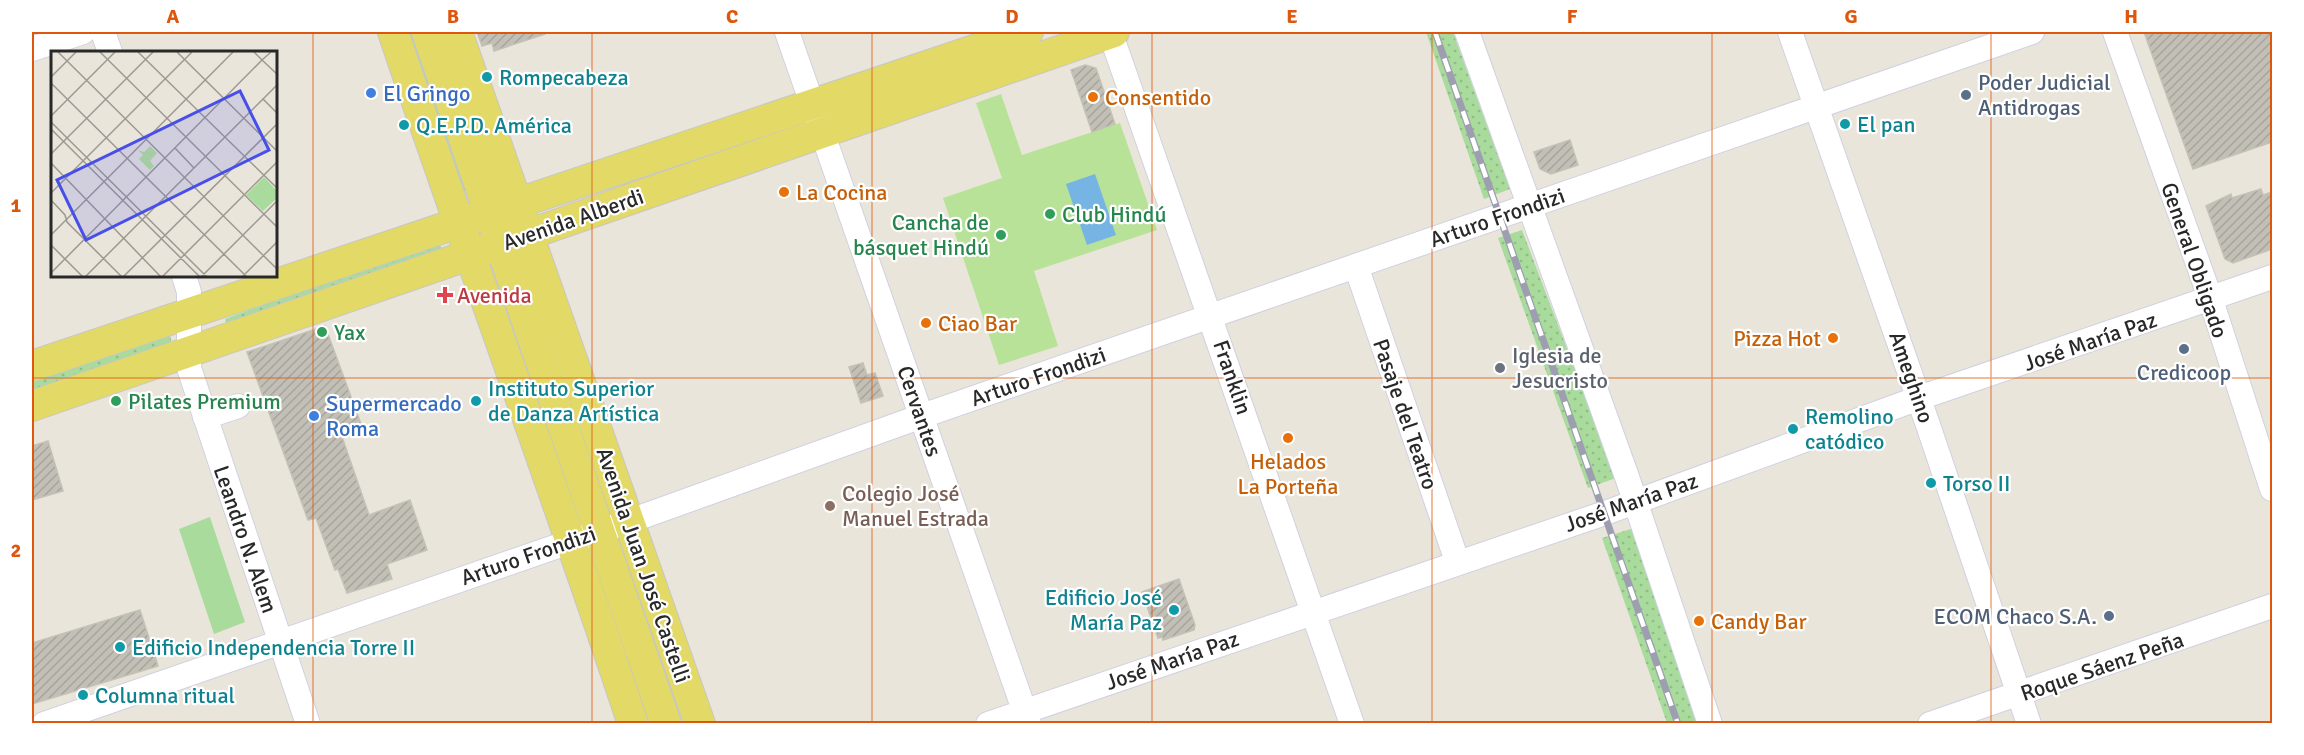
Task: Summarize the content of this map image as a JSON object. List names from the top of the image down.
{
  "streets": {
    "main road": ["Avenida Alberdi", "Avenida Juan José Castelli"],
    "street": [
      "Arturo Frondizi",
      "General Obligado",
      "José María Paz",
      "Franklin",
      "Ameghino",
      "Cervantes",
      "Pasaje del Teatro",
      "Leandro N. Alem",
      "Roque Sáenz Peña"
    ]
  },
  "crossings": [
    ["Arturo Frondizi", "Franklin"],
    ["Arturo Frondizi", "Ameghino"],
    ["Arturo Frondizi", "Cervantes"],
    ["Arturo Frondizi", "Pasaje del Teatro"],
    ["Arturo Frondizi", "Leandro N. Alem"],
    ["Arturo Frondizi", "Avenida Juan José Castelli"],
    ["Avenida Alberdi", "Franklin"],
    ["Avenida Alberdi", "Cervantes"],
    ["Avenida Alberdi", "Leandro N. Alem"],
    ["Avenida Alberdi", "Avenida Juan José Castelli"],
    ["General Obligado", "José María Paz"],
    ["José María Paz", "Franklin"],
    ["José María Paz", "Ameghino"],
    ["José María Paz", "Cervantes"],
    ["José María Paz", "Pasaje del Teatro"],
    ["Ameghino", "Roque Sáenz Peña"]
  ],
  "places": {
    "other": [
      "Rompecabeza",
      "El Gringo",
      "Poder Judicial Antidrogas",
      "Consentido",
      "El pan",
      "Q.E.P.D. América",
      "La Cocina",
      "Club Hindú",
      "Cancha de básquet Hindú",
      "Ciao Bar",
      "Yax",
      "Pizza Hot",
      "Credicoop",
      "Iglesia de Jesucristo",
      "Pilates Premium",
      "Instituto Superior de Danza Artística",
      "Supermercado Roma",
      "Remolino catódico",
      "Helados La Porteña",
      "Torso II",
      "Colegio José Manuel Estrada",
      "Edificio José María Paz",
      "ECOM Chaco S.A.",
      "Candy Bar",
      "Edificio Independencia Torre II",
      "Columna ritual"
    ],
    "health": ["Avenida"]
  },
  "grid": {
    "columns": [
      "A",
      "B",
      "C",
      "D",
      "E",
      "F",
      "G",
      "H"
    ],
    "rows": ["1", "2"]
  }
}
